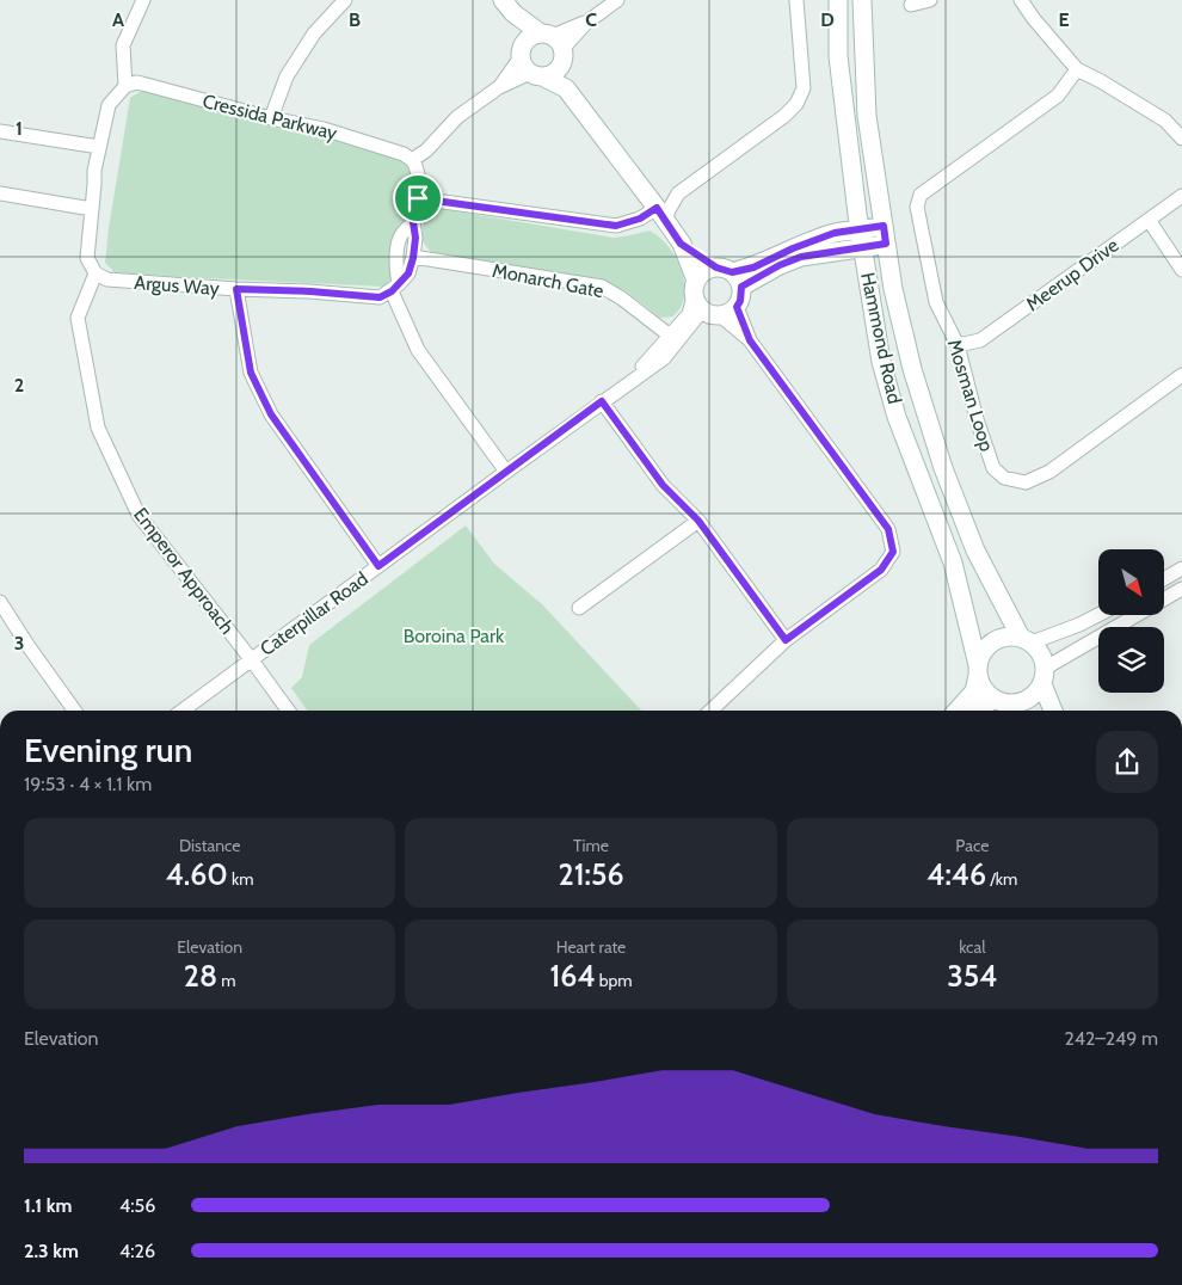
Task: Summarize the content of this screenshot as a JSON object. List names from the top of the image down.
{
  "streets": {
    "main road": ["Hammond Road"],
    "street": [
      "Cressida Parkway",
      "Meerup Drive",
      "Monarch Gate",
      "Argus Way",
      "Mosman Loop",
      "Emperor Approach",
      "Caterpillar Road"
    ]
  },
  "crossings": [
    ["Meerup Drive", "Mosman Loop"],
    ["Monarch Gate", "Caterpillar Road"],
    ["Argus Way", "Emperor Approach"],
    ["Emperor Approach", "Caterpillar Road"]
  ],
  "parks": ["Boroina Park"],
  "north": "bottom right",
  "page": {
    "heading": ["Evening run", "19:53 · 4 × 1.1 km"],
    "stats": [
      ["Distance", "4.60 km"],
      ["Time", "21:56"],
      ["Pace", "4:46 /km"],
      ["Elevation", "28 m"],
      ["Heart rate", "164 bpm"],
      ["kcal", "354"]
    ],
    "chart": ["Elevation", "242–249 m"],
    "list": [
      {
        "name": "1.1 km",
        "note": "4:56"
      },
      {
        "name": "2.3 km",
        "note": "4:26"
      }
    ]
  },
  "grid": {
    "columns": [
      "A",
      "B",
      "C",
      "D",
      "E"
    ],
    "rows": ["1", "2", "3"]
  }
}
